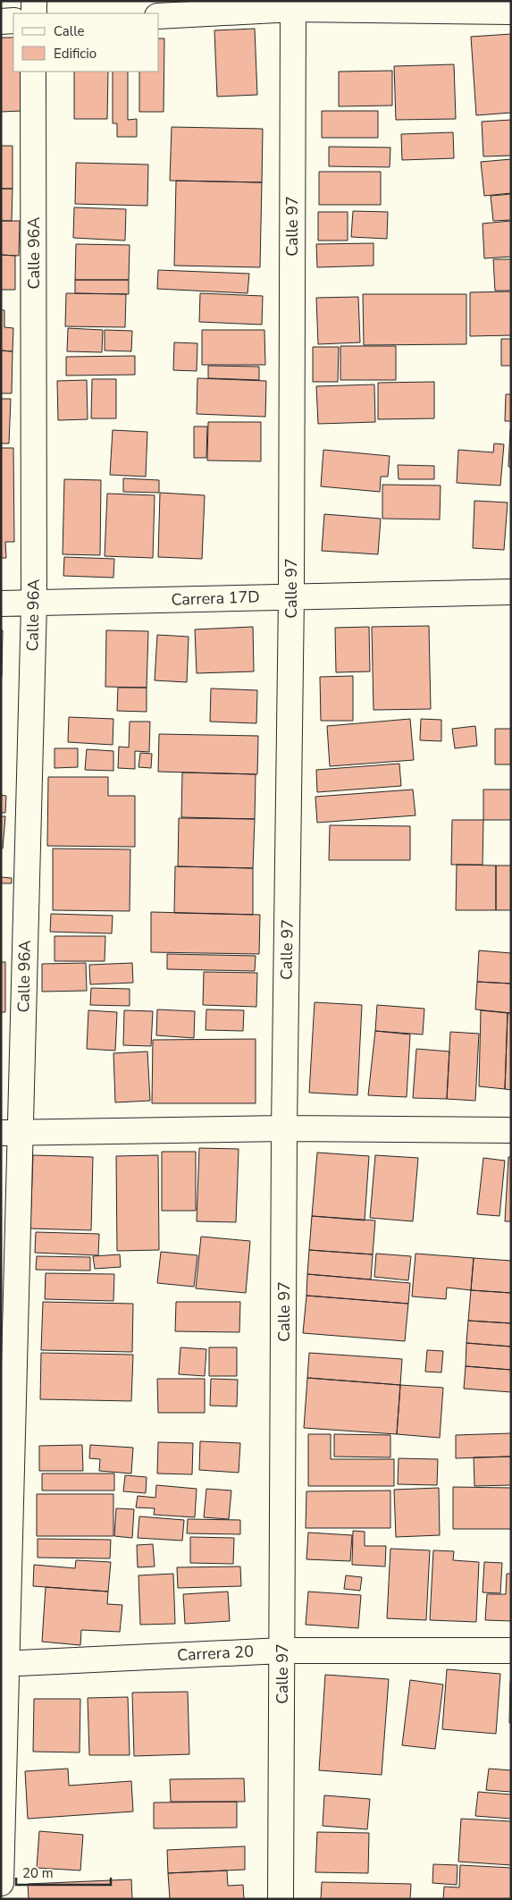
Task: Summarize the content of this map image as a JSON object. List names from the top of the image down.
{
  "streets": {
    "street": [
      "Calle 97",
      "Calle 96A",
      "Carrera 17D",
      "Carrera 20"
    ]
  },
  "crossings": [
    ["Calle 97", "Carrera 17D"],
    ["Calle 97", "Carrera 20"],
    ["Calle 96A", "Carrera 17D"],
    ["Calle 96A", "Carrera 20"]
  ],
  "legend": ["Calle", "Edificio"],
  "scale_bar": "20 m"
}
